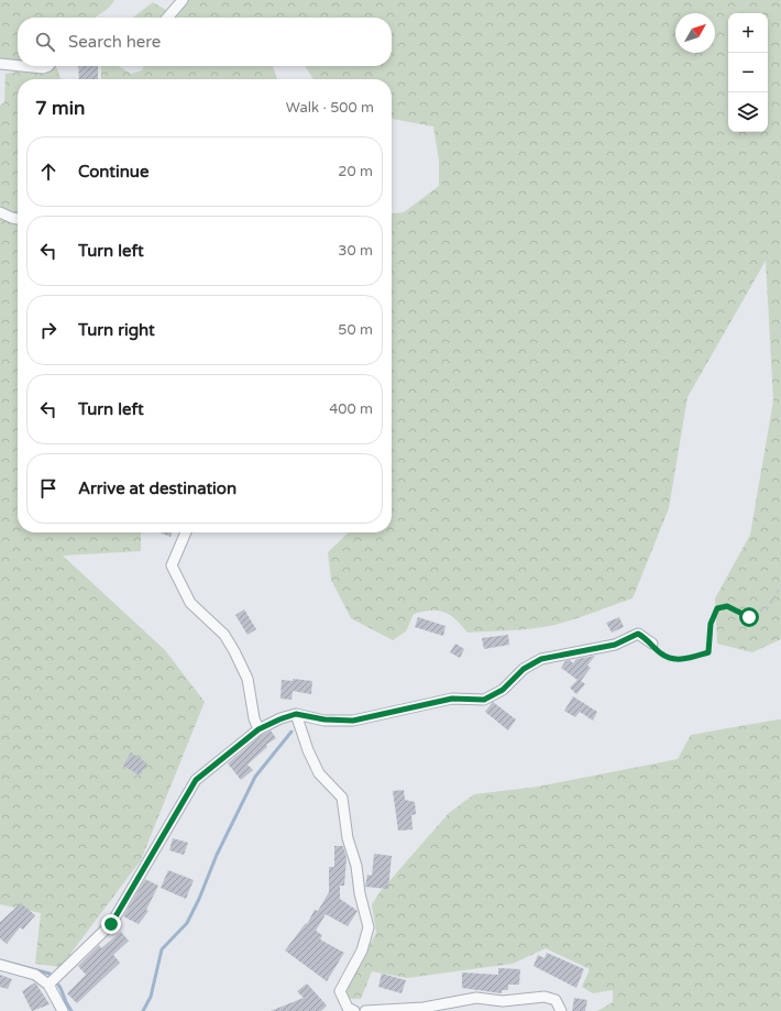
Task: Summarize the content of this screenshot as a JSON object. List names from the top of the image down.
{
  "north": "top right",
  "page": {
    "map_buttons": ["+", "−"],
    "search": "Search here",
    "heading": ["7 min", "Walk · 500 m"],
    "list": [
      ["Continue", "20 m"],
      ["Turn left", "30 m"],
      ["Turn right", "50 m"],
      ["Turn left", "400 m"],
      "Arrive at destination"
    ]
  }
}
